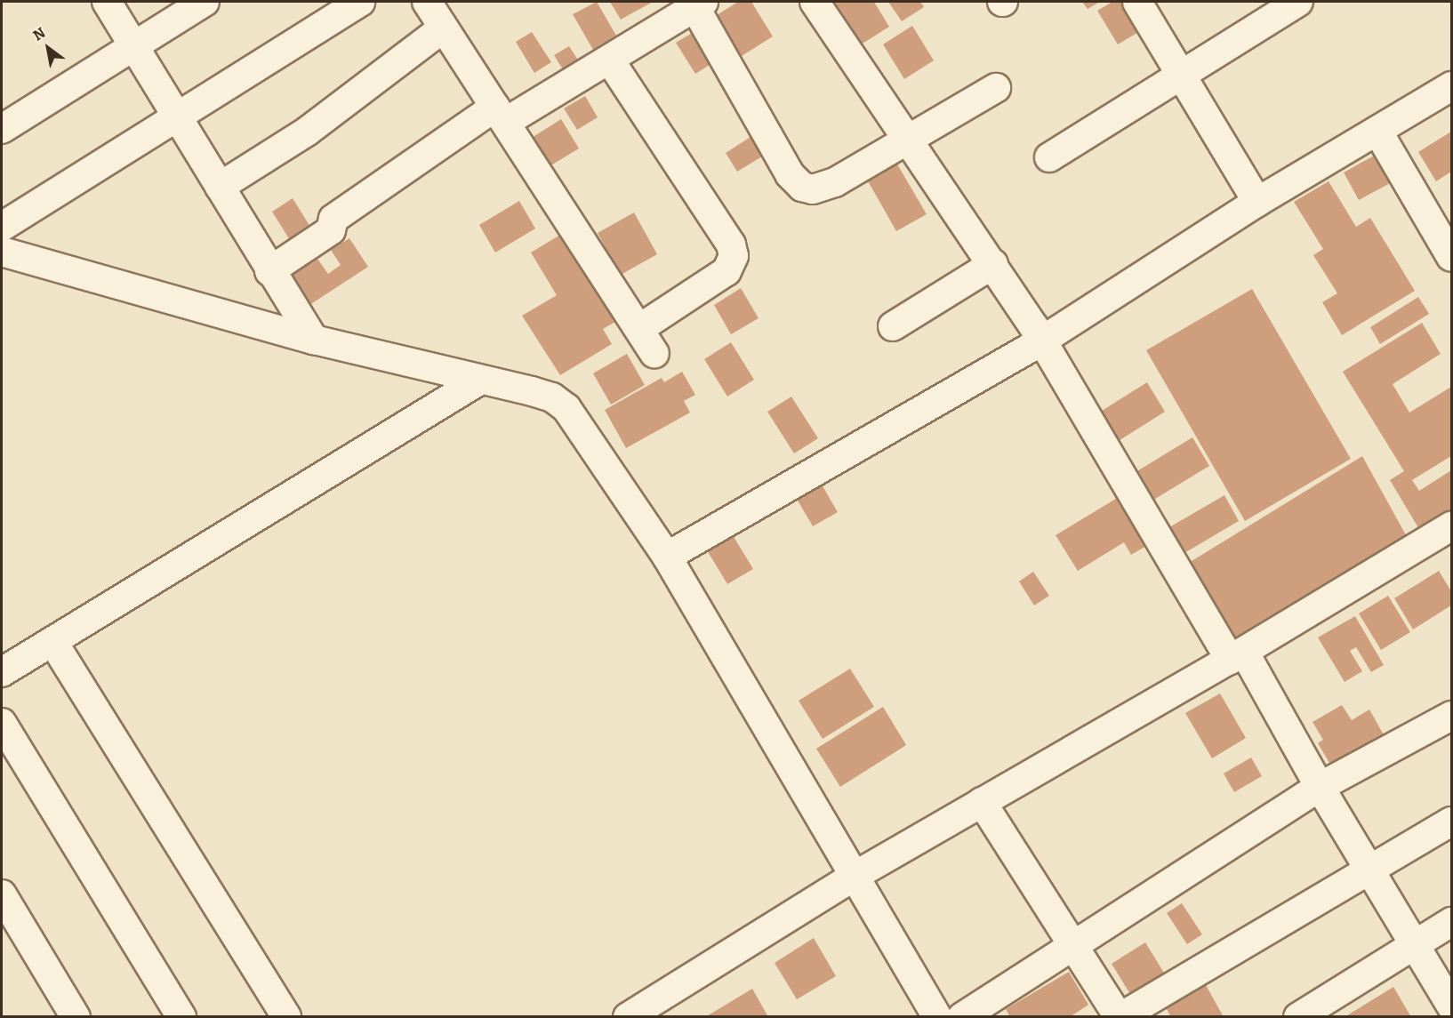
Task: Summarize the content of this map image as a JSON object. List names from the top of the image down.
{
  "north": "top left"
}
